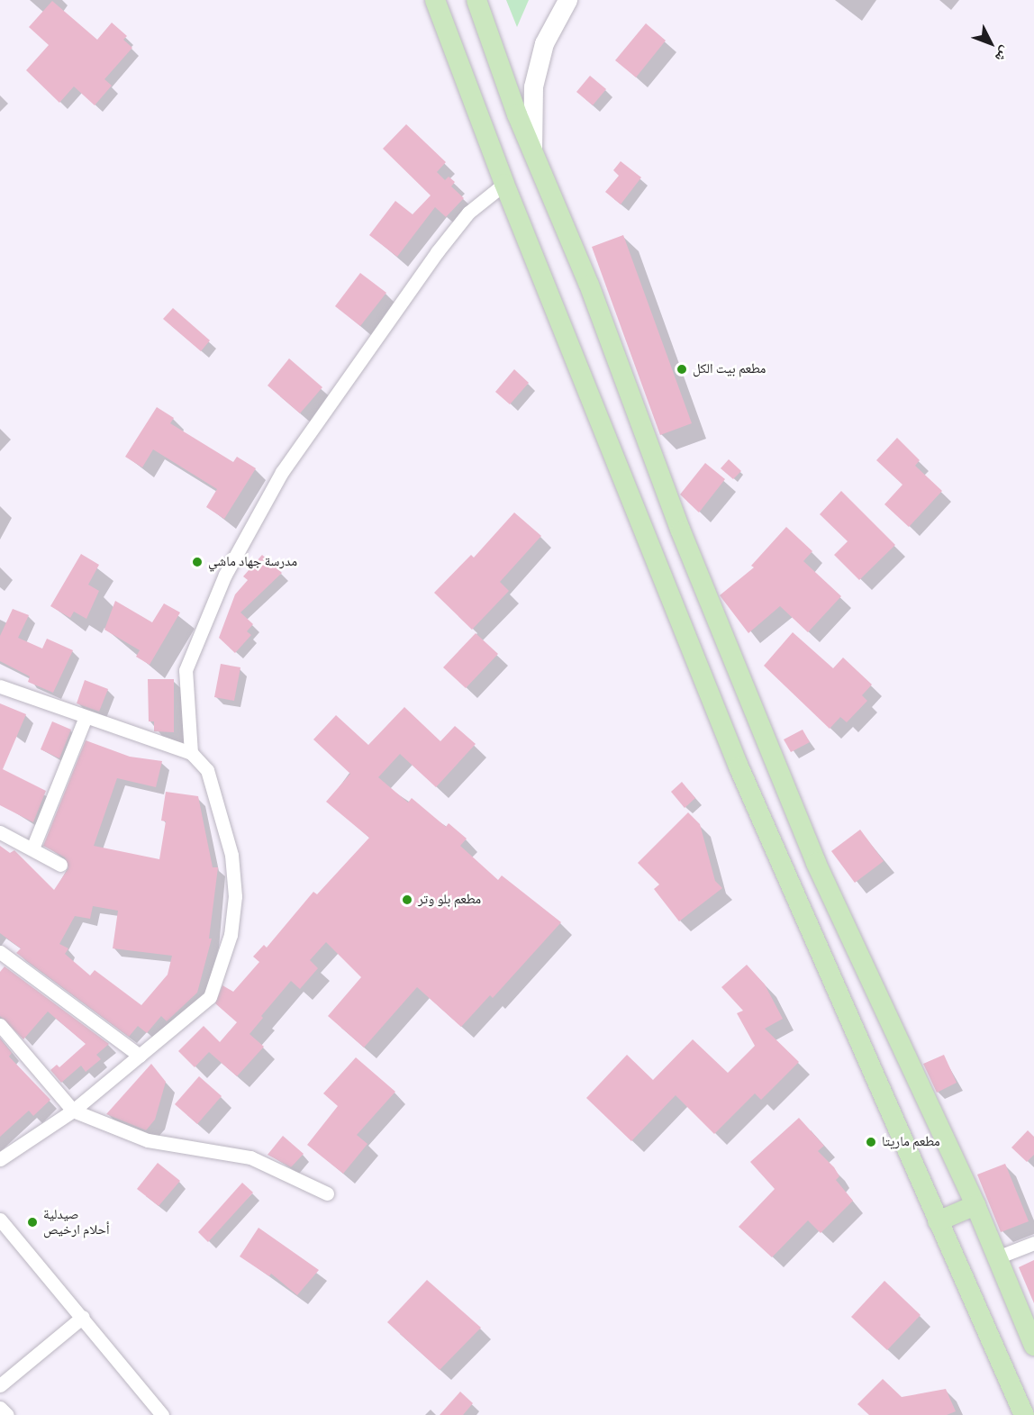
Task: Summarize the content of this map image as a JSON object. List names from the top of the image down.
{
  "places": [
    "مطعم بيت الكل",
    "مدرسة جهاد ماشي",
    "مطعم بلو وتر",
    "مطعم ماريتا",
    "صيدلية أحلام ارخيص"
  ],
  "north": "bottom right"
}
